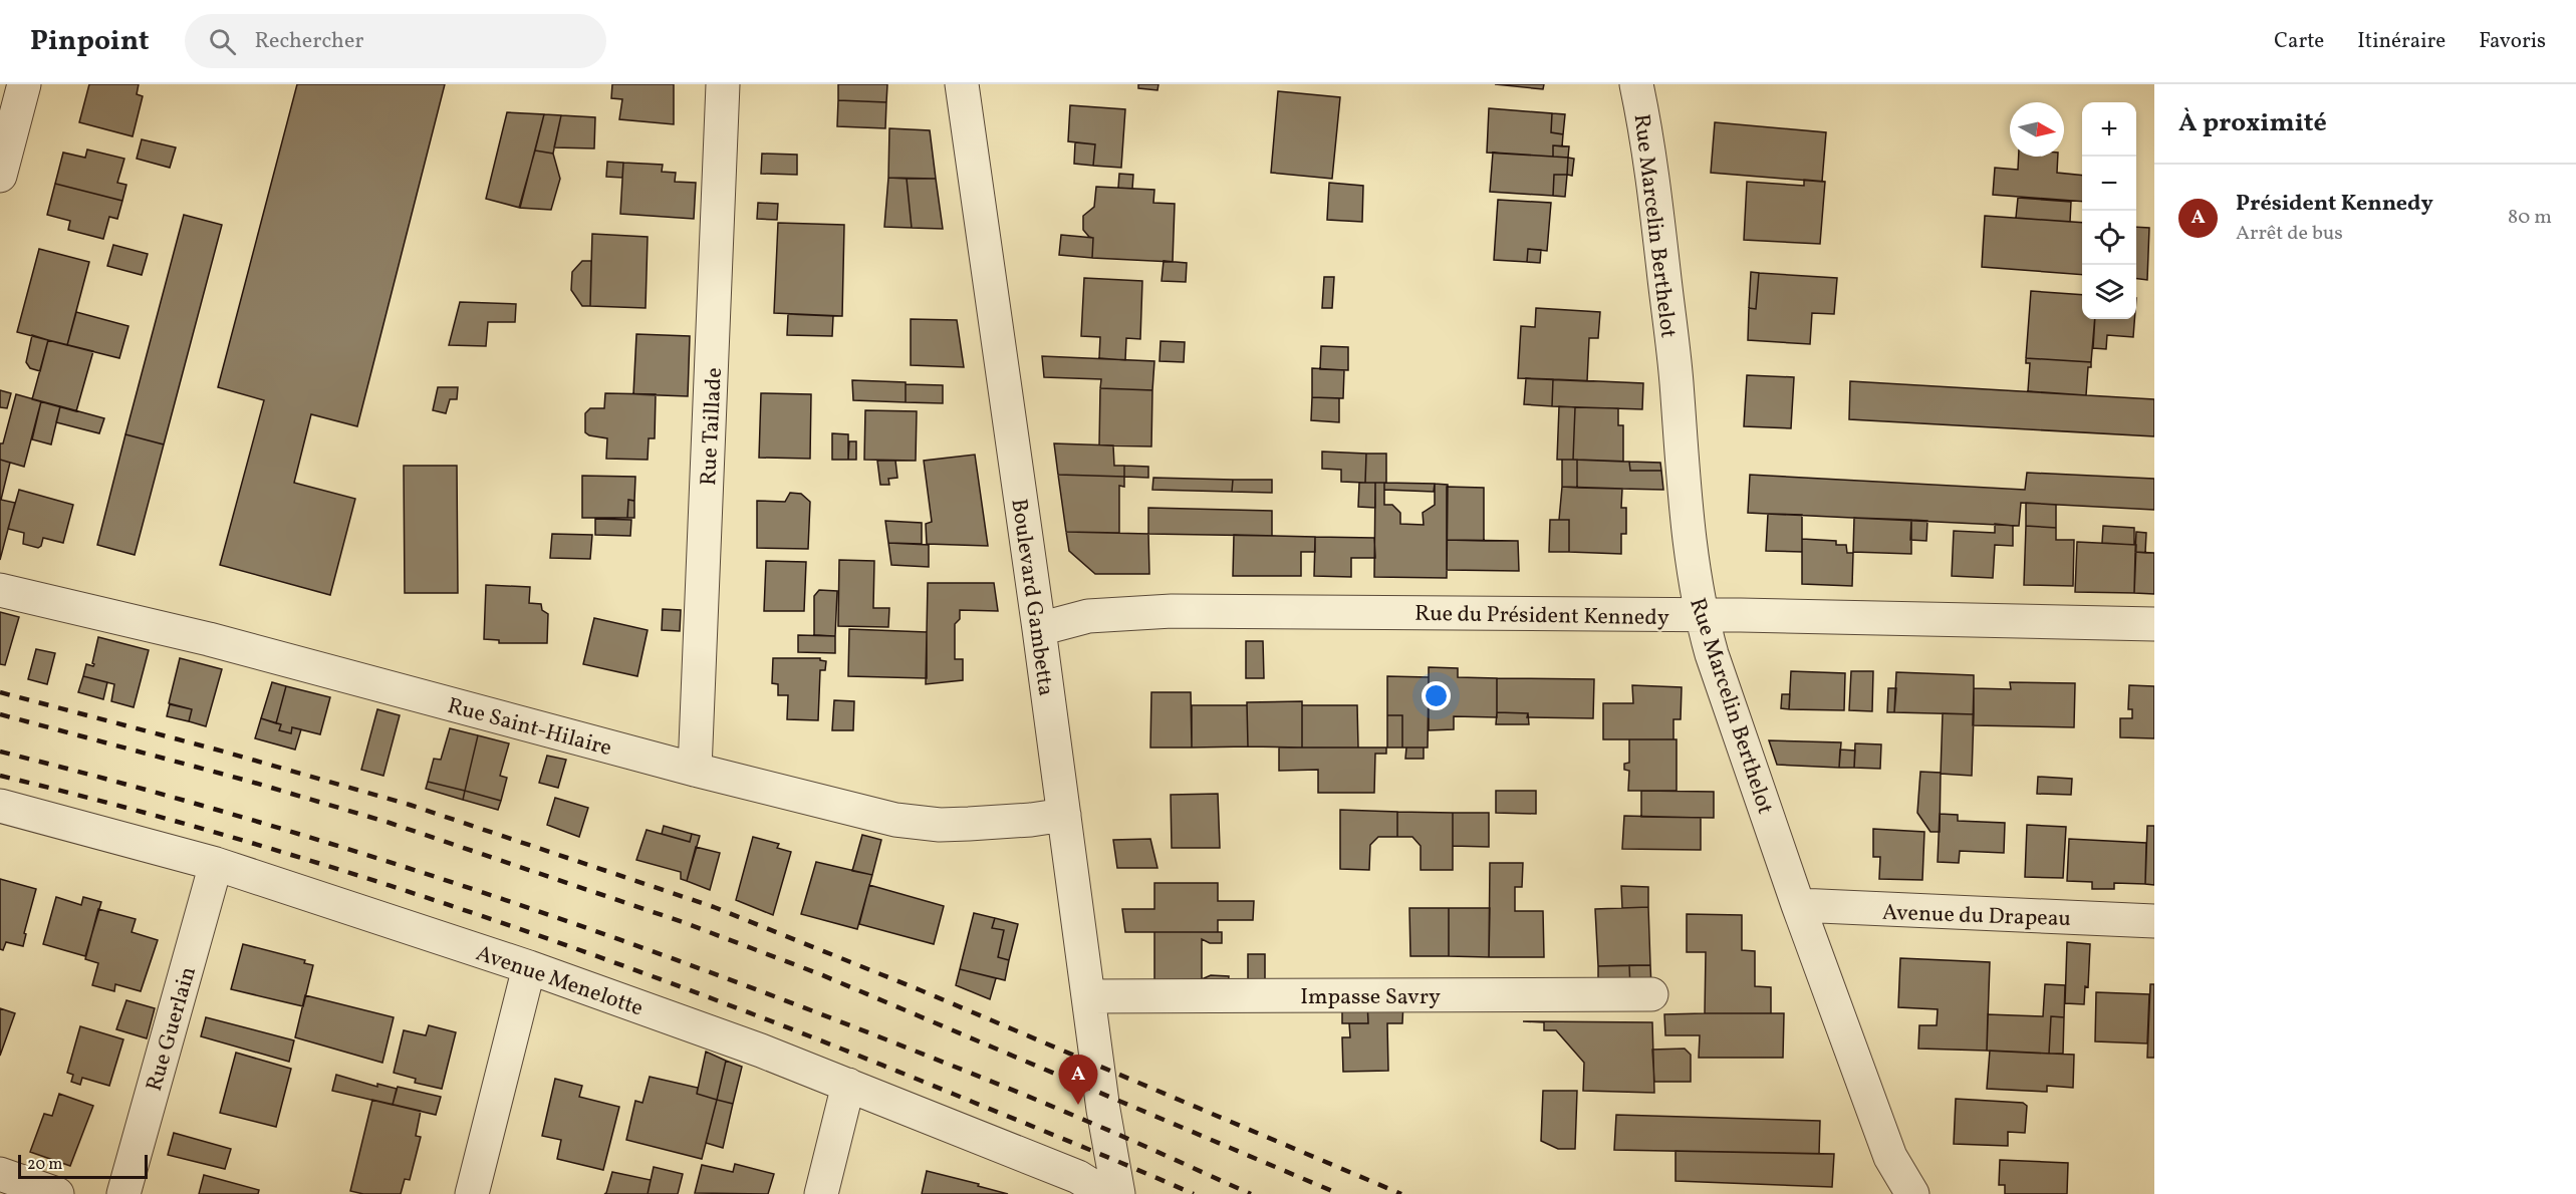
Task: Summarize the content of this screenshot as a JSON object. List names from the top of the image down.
{
  "streets": {
    "street": [
      "Rue Marcelin Berthelot",
      "Rue Taillade",
      "Boulevard Gambetta",
      "Rue du Président Kennedy",
      "Rue Saint-Hilaire",
      "Avenue du Drapeau",
      "Avenue Menelotte",
      "Impasse Savry",
      "Rue Guerlain"
    ]
  },
  "crossings": [
    ["Rue Marcelin Berthelot", "Rue du Président Kennedy"],
    ["Rue Marcelin Berthelot", "Avenue du Drapeau"],
    ["Rue Taillade", "Rue Saint-Hilaire"],
    ["Boulevard Gambetta", "Rue du Président Kennedy"],
    ["Boulevard Gambetta", "Rue Saint-Hilaire"],
    ["Boulevard Gambetta", "Impasse Savry"],
    ["Avenue Menelotte", "Rue Guerlain"]
  ],
  "scale_bar": "20 m",
  "north": "right",
  "page": {
    "header": "Pinpoint",
    "search": "Rechercher",
    "nav": ["Carte", "Itinéraire", "Favoris"],
    "heading": "À proximité",
    "map_buttons": ["+", "−"],
    "list": [
      {
        "mark": "A",
        "name": "Président Kennedy",
        "note": "Arrêt de bus",
        "value": "80 m"
      }
    ],
    "pins": "A",
    "scale": "20 m"
  }
}
